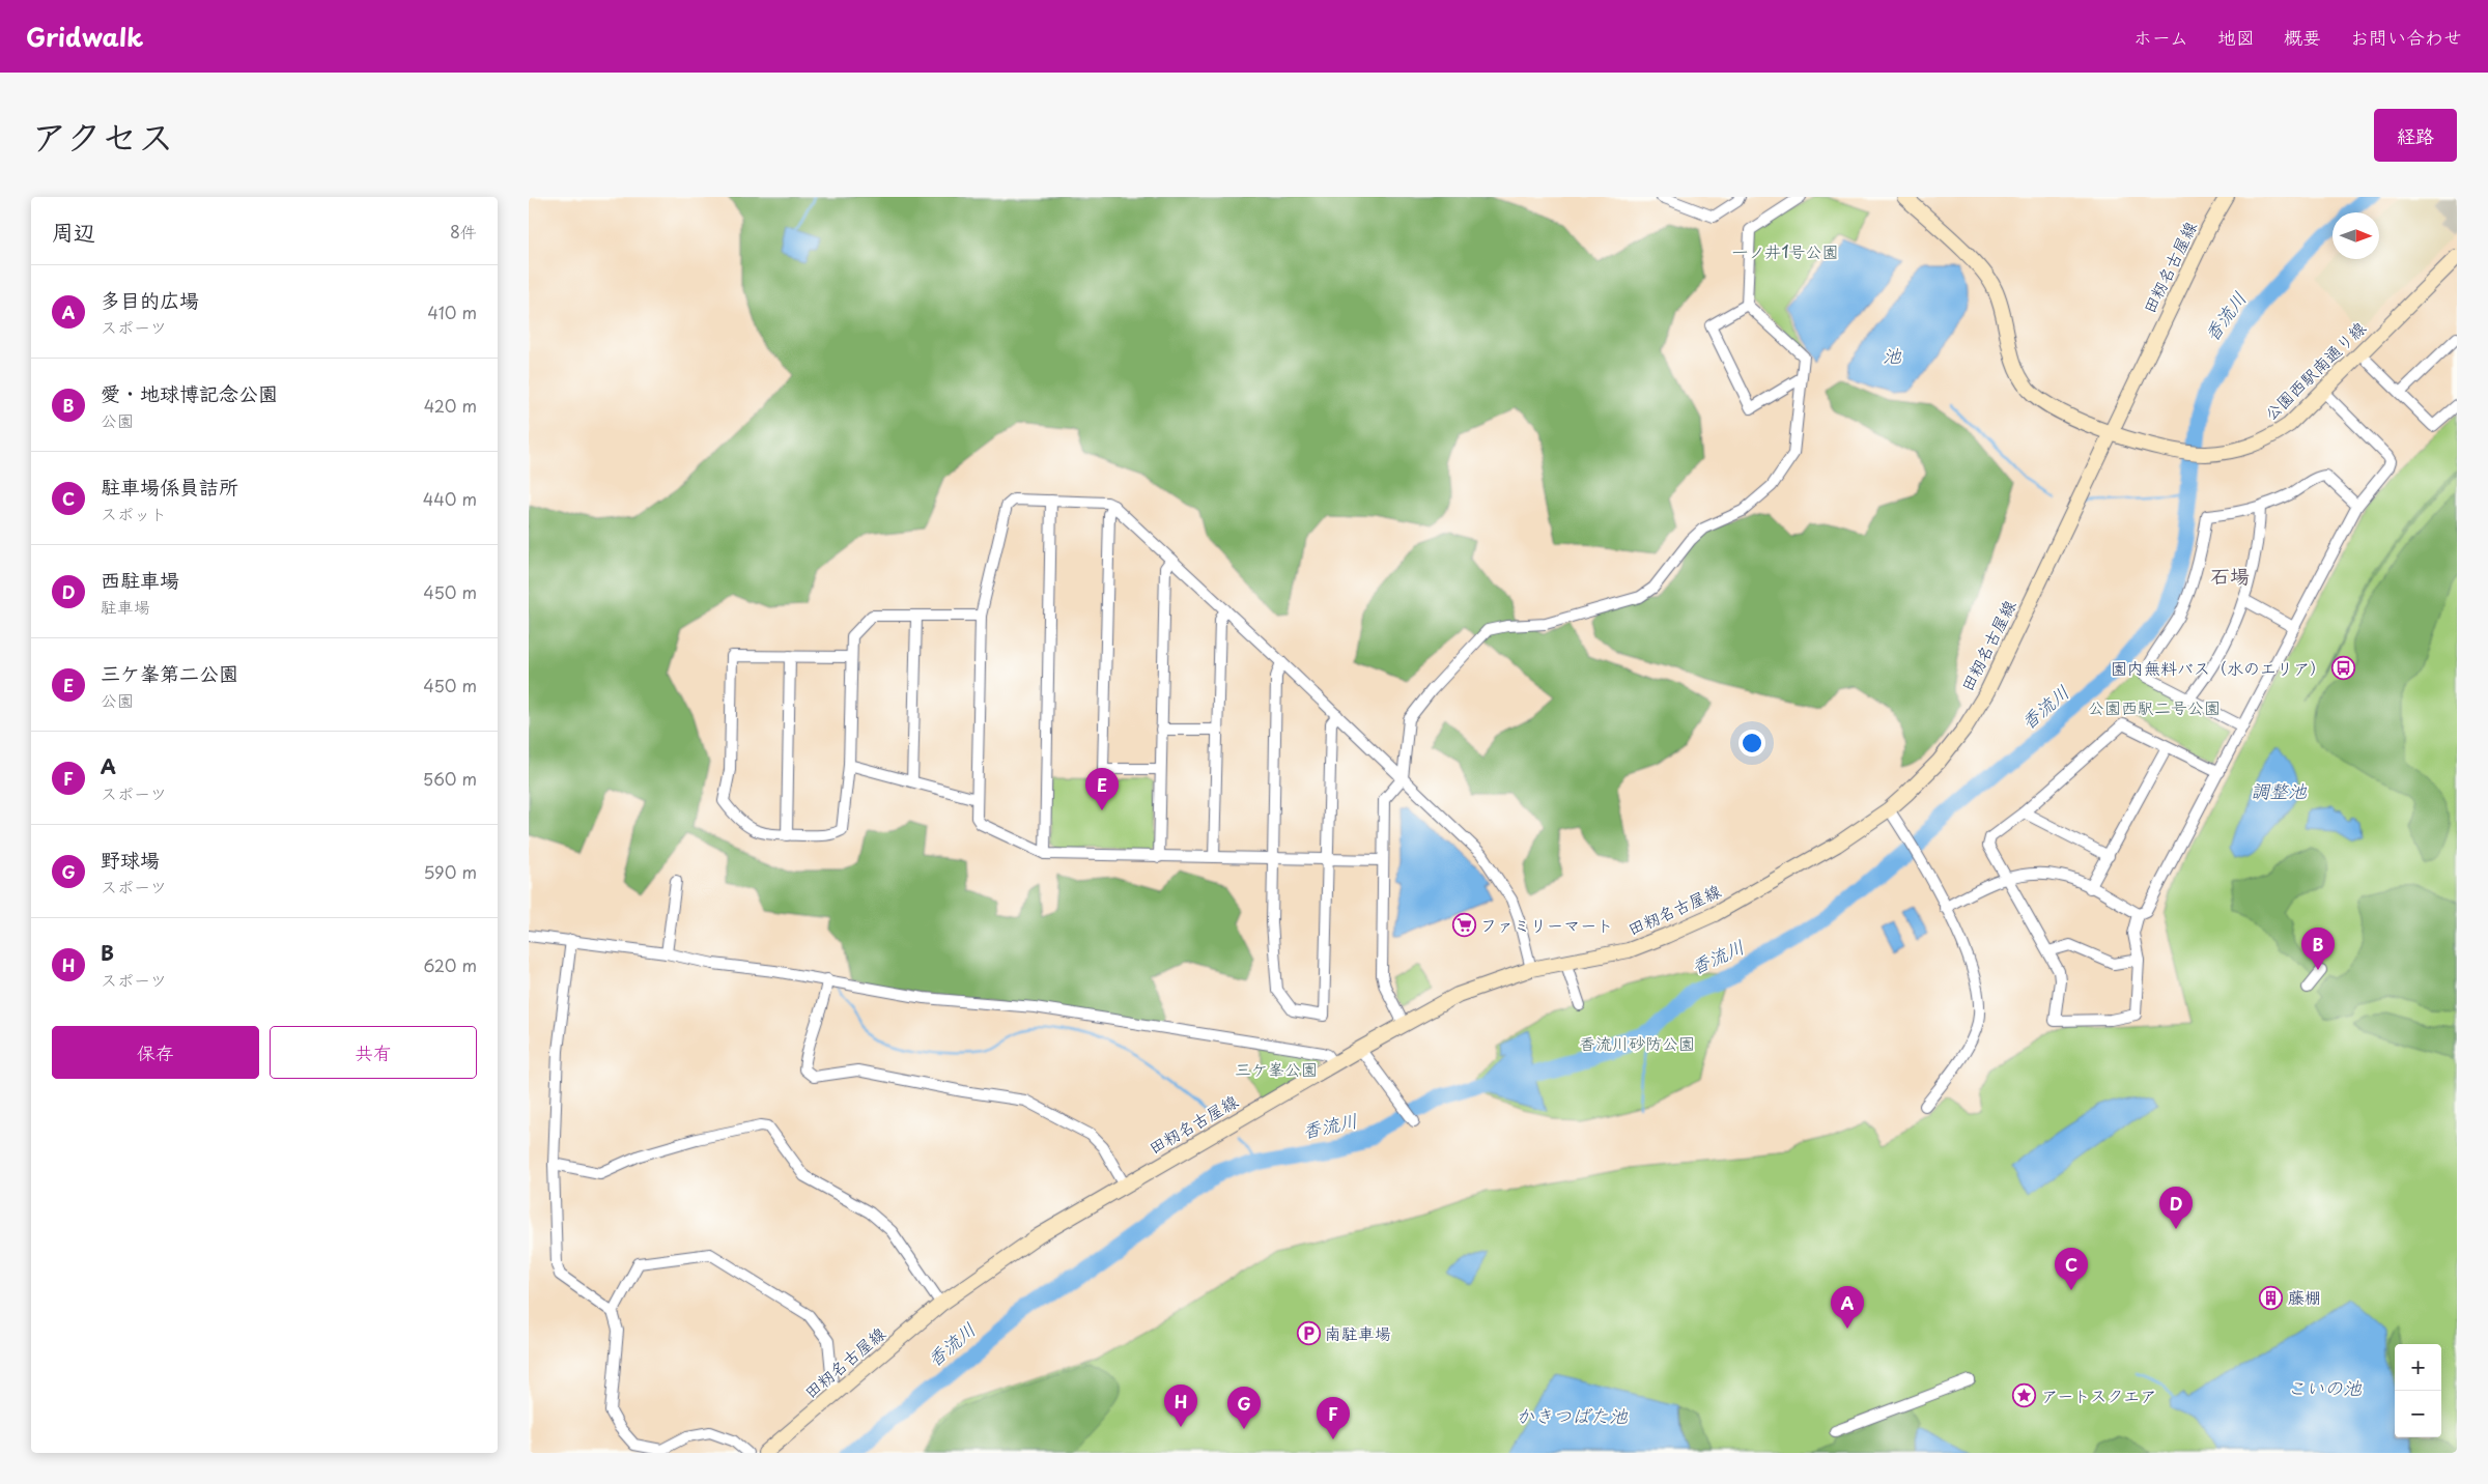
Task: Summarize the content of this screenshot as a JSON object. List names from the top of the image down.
{
  "streets": {
    "main road": ["田籾名古屋線", "公園西駅南通り線"]
  },
  "crossings": [
    ["田籾名古屋線", "公園西駅南通り線"]
  ],
  "districts": ["石場"],
  "water": [
    "香流川",
    "池",
    "調整池",
    "こいの池",
    "かきつばた池"
  ],
  "parks": [
    "一ノ井1号公園",
    "公園西駅二号公園",
    "香流川砂防公園",
    "三ケ峯公園"
  ],
  "places": {
    "bus stop": ["園内無料バス（水のエリア）"],
    "supermarket": ["ファミリーマート"],
    "building": ["藤棚"],
    "parking": ["南駐車場"],
    "place": ["アートスクエア"]
  },
  "north": "right",
  "page": {
    "header": "Gridwalk",
    "nav": [
      "ホーム",
      "地図",
      "概要",
      "お問い合わせ"
    ],
    "title": "アクセス",
    "buttons": [
      "経路",
      ["保存", "共有"]
    ],
    "heading": ["周辺", "8件"],
    "list": [
      {
        "mark": "A",
        "name": "多目的広場",
        "note": "スポーツ",
        "value": "410 m"
      },
      {
        "mark": "B",
        "name": "愛・地球博記念公園",
        "note": "公園",
        "value": "420 m"
      },
      {
        "mark": "C",
        "name": "駐車場係員詰所",
        "note": "スポット",
        "value": "440 m"
      },
      {
        "mark": "D",
        "name": "西駐車場",
        "note": "駐車場",
        "value": "450 m"
      },
      {
        "mark": "E",
        "name": "三ケ峯第二公園",
        "note": "公園",
        "value": "450 m"
      },
      {
        "mark": "F",
        "name": "A",
        "note": "スポーツ",
        "value": "560 m"
      },
      {
        "mark": "G",
        "name": "野球場",
        "note": "スポーツ",
        "value": "590 m"
      },
      {
        "mark": "H",
        "name": "B",
        "note": "スポーツ",
        "value": "620 m"
      }
    ],
    "pins": [
      "E",
      "B",
      "D",
      "C",
      "A",
      "H",
      "G",
      "F"
    ],
    "map_buttons": ["+", "−"]
  }
}
